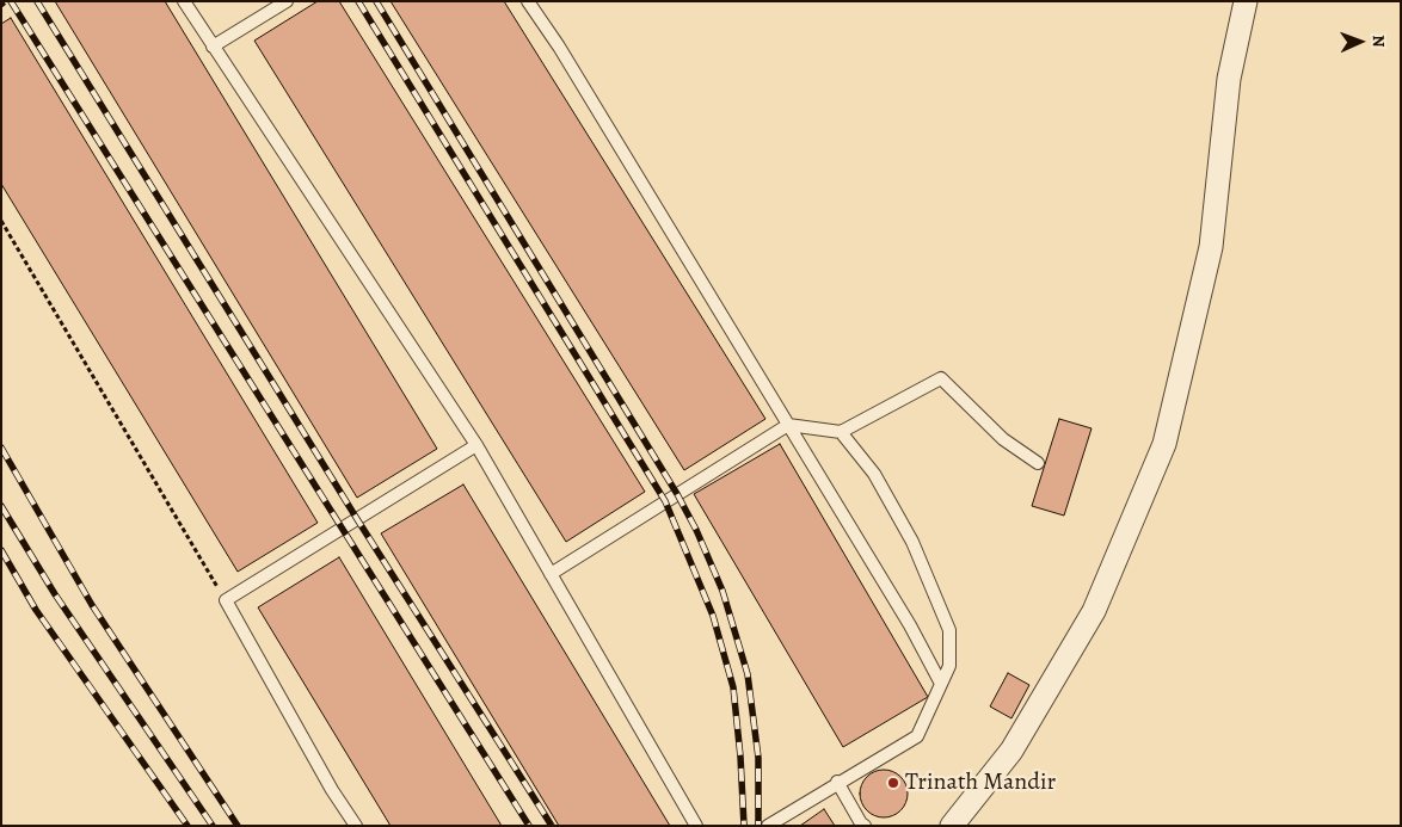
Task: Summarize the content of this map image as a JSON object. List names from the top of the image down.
{
  "places": ["Trinath Mandir"],
  "north": "right"
}
